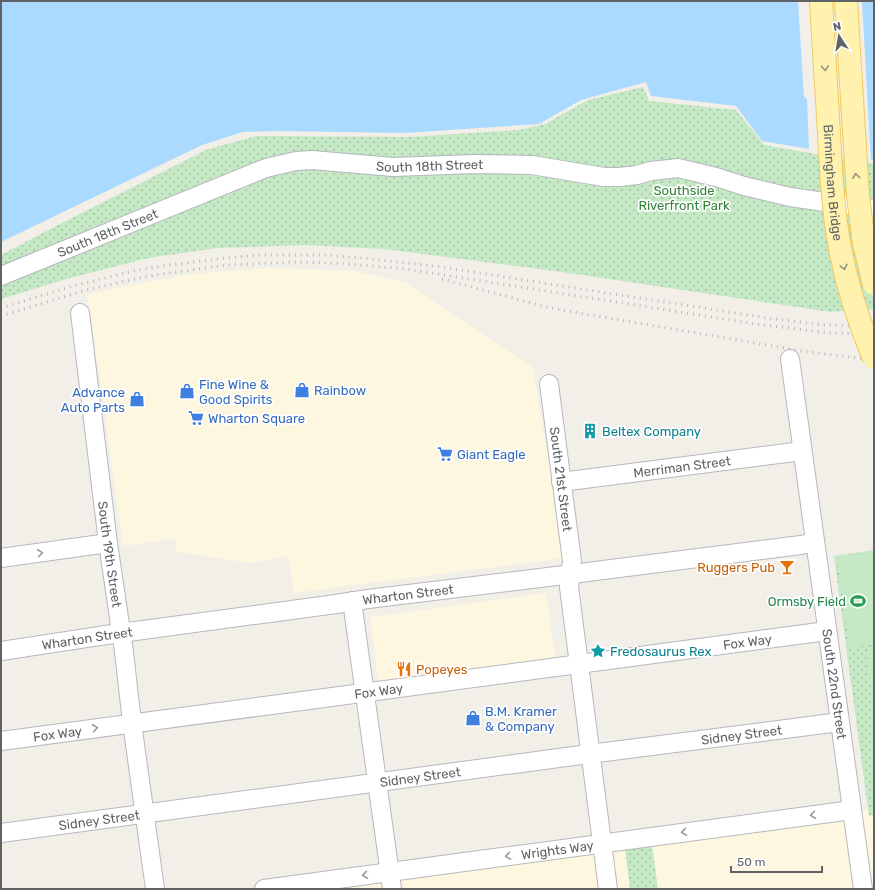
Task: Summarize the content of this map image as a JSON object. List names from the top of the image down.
{
  "streets": {
    "main road": ["Birmingham Bridge"],
    "street": [
      "South 18th Street",
      "Merriman Street",
      "South 21st Street",
      "South 19th Street",
      "Wharton Street",
      "Fox Way",
      "South 22nd Street",
      "Sidney Street",
      "Wrights Way"
    ]
  },
  "crossings": [
    ["Merriman Street", "South 21st Street"],
    ["Merriman Street", "South 22nd Street"],
    ["South 21st Street", "Wharton Street"],
    ["South 21st Street", "Fox Way"],
    ["South 21st Street", "Sidney Street"],
    ["South 21st Street", "Wrights Way"],
    ["South 19th Street", "Wharton Street"],
    ["South 19th Street", "Fox Way"],
    ["South 19th Street", "Sidney Street"],
    ["Wharton Street", "South 22nd Street"],
    ["Fox Way", "South 22nd Street"],
    ["South 22nd Street", "Sidney Street"],
    ["South 22nd Street", "Wrights Way"]
  ],
  "one_way": ["Wrights Way"],
  "parks": ["Southside Riverfront Park"],
  "places": {
    "shop": [
      "Rainbow",
      "Fine Wine & Good Spirits",
      "Advance Auto Parts",
      "B.M. Kramer & Company"
    ],
    "supermarket": ["Wharton Square", "Giant Eagle"],
    "building": ["Beltex Company"],
    "bar": ["Ruggers Pub"],
    "sports": ["Ormsby Field"],
    "place": ["Fredosaurus Rex"],
    "restaurant": ["Popeyes"]
  },
  "scale_bar": "50 m",
  "north": "top"
}
